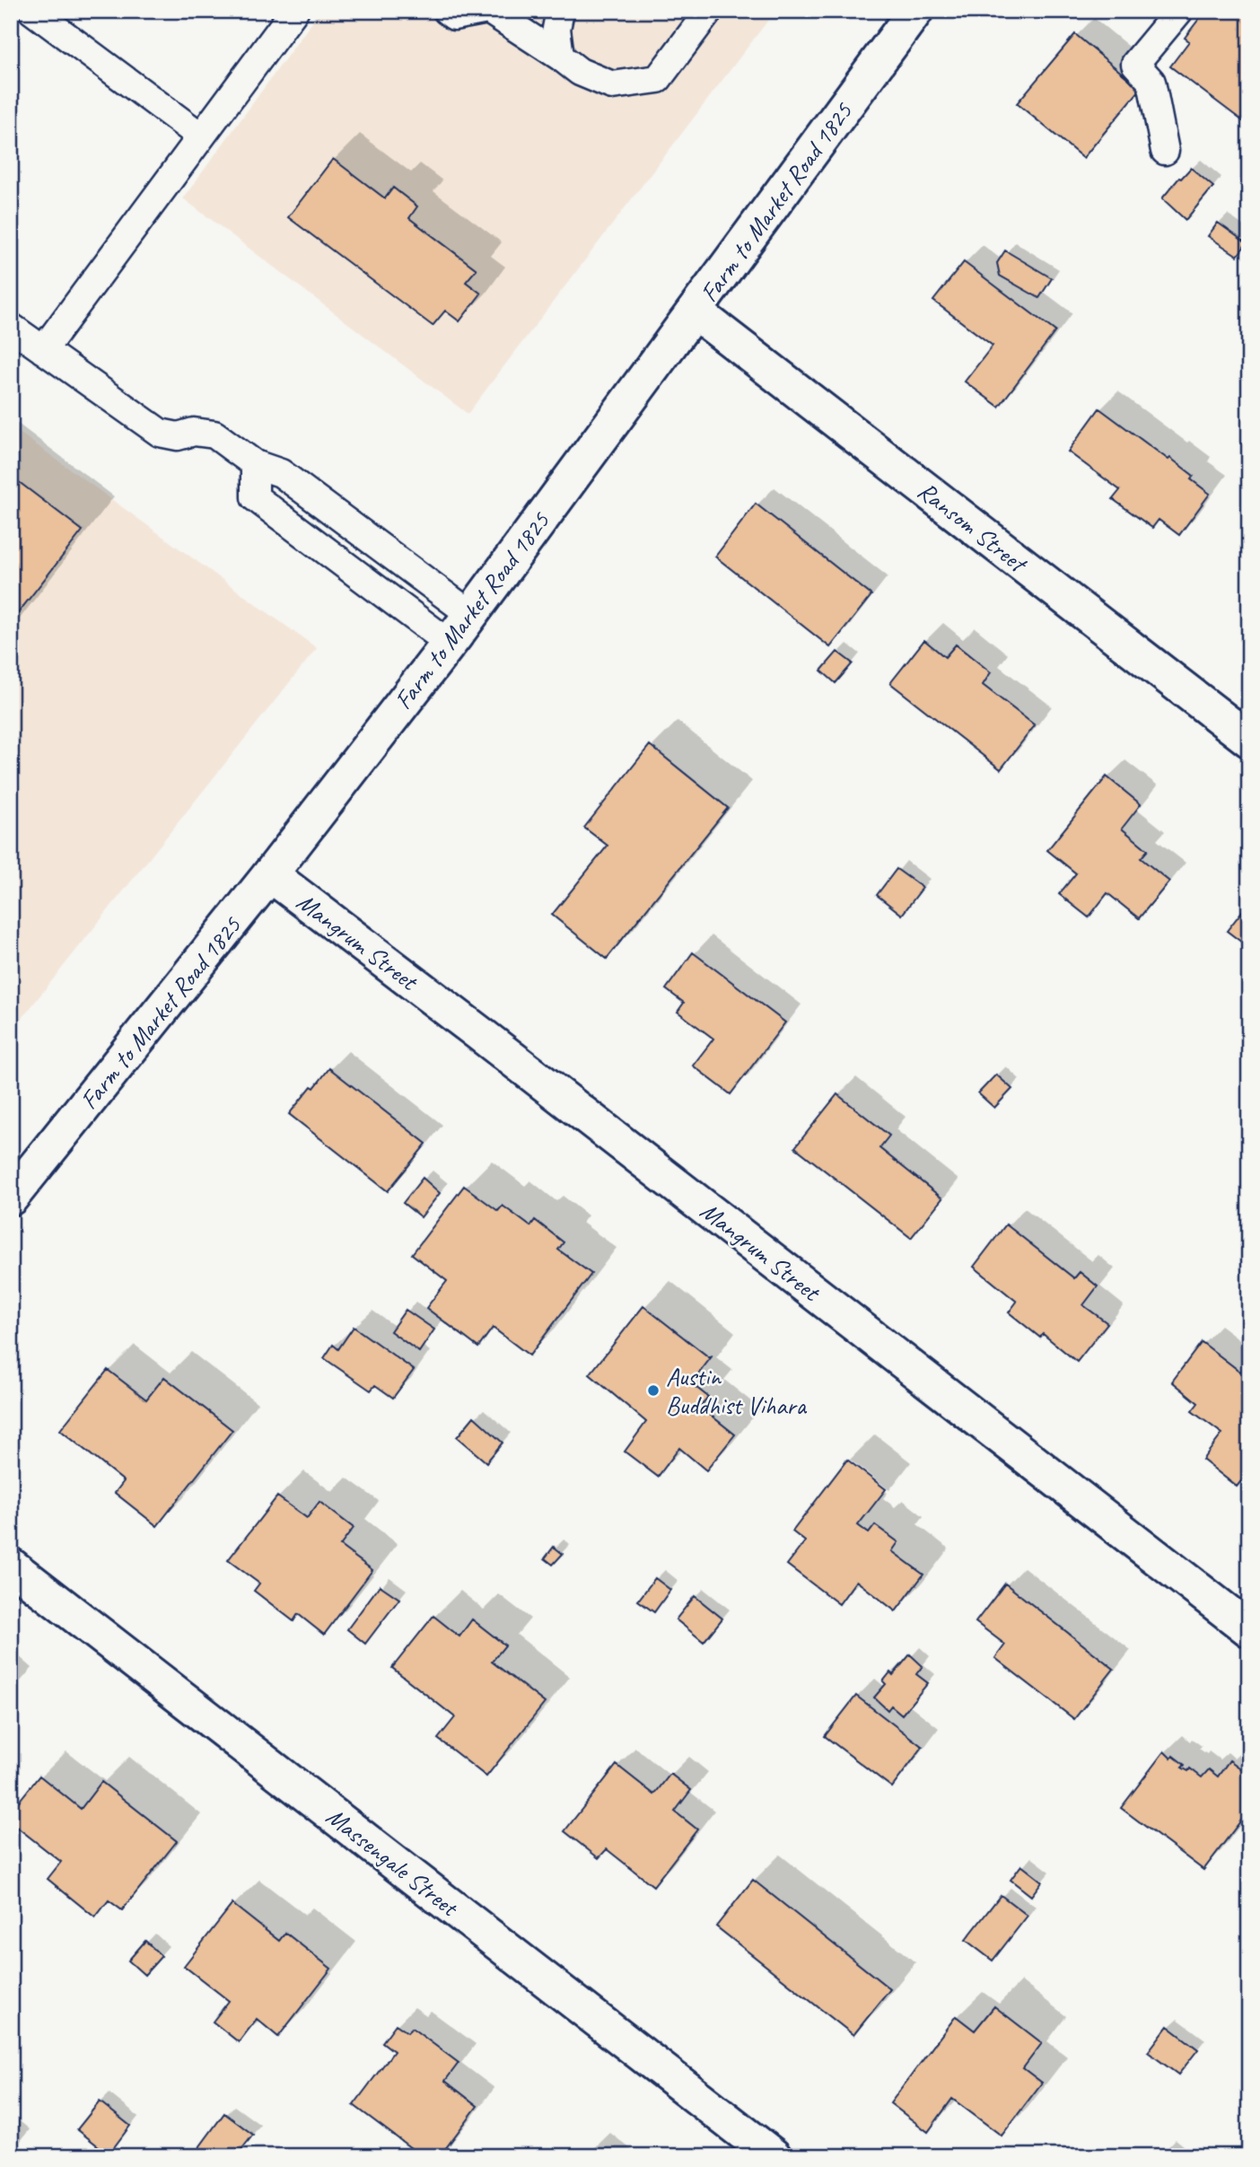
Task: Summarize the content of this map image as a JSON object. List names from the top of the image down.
{
  "streets": {
    "street": [
      "Farm to Market Road 1825",
      "Ransom Street",
      "Mangrum Street",
      "Massengale Street"
    ]
  },
  "crossings": [
    ["Farm to Market Road 1825", "Ransom Street"],
    ["Farm to Market Road 1825", "Mangrum Street"]
  ],
  "places": ["Austin Buddhist Vihara"]
}
